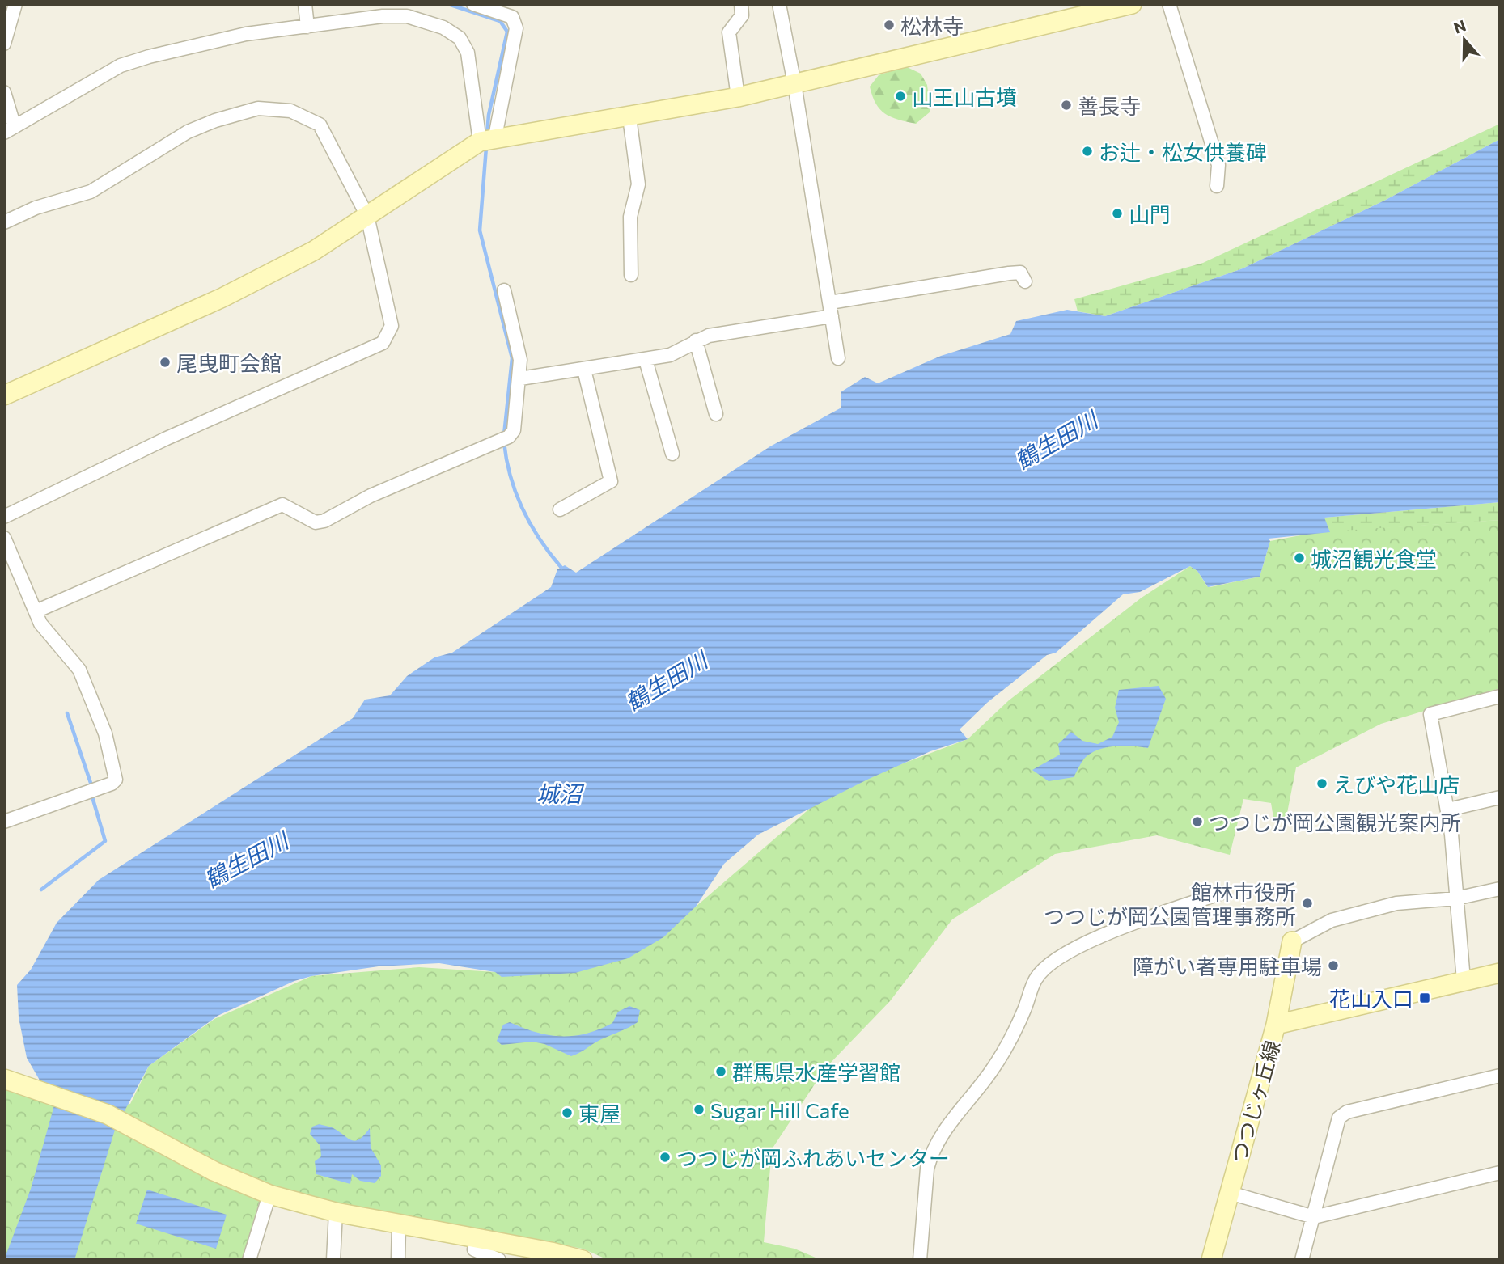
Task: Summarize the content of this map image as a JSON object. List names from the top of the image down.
{
  "streets": {
    "street": ["つつじヶ丘線"]
  },
  "water": ["鶴生田川", "城沼"],
  "places": {
    "other": [
      "松林寺",
      "山王山古墳",
      "善長寺",
      "お辻・松女供養碑",
      "山門",
      "尾曳町会館",
      "城沼観光食堂",
      "えびや花山店",
      "つつじが岡公園観光案内所",
      "館林市役所 つつじが岡公園管理事務所",
      "障がい者専用駐車場",
      "群馬県水産学習館",
      "Sugar Hill Cafe",
      "東屋",
      "つつじが岡ふれあいセンター"
    ],
    "transit": ["花山入口"]
  },
  "north": "top"
}
